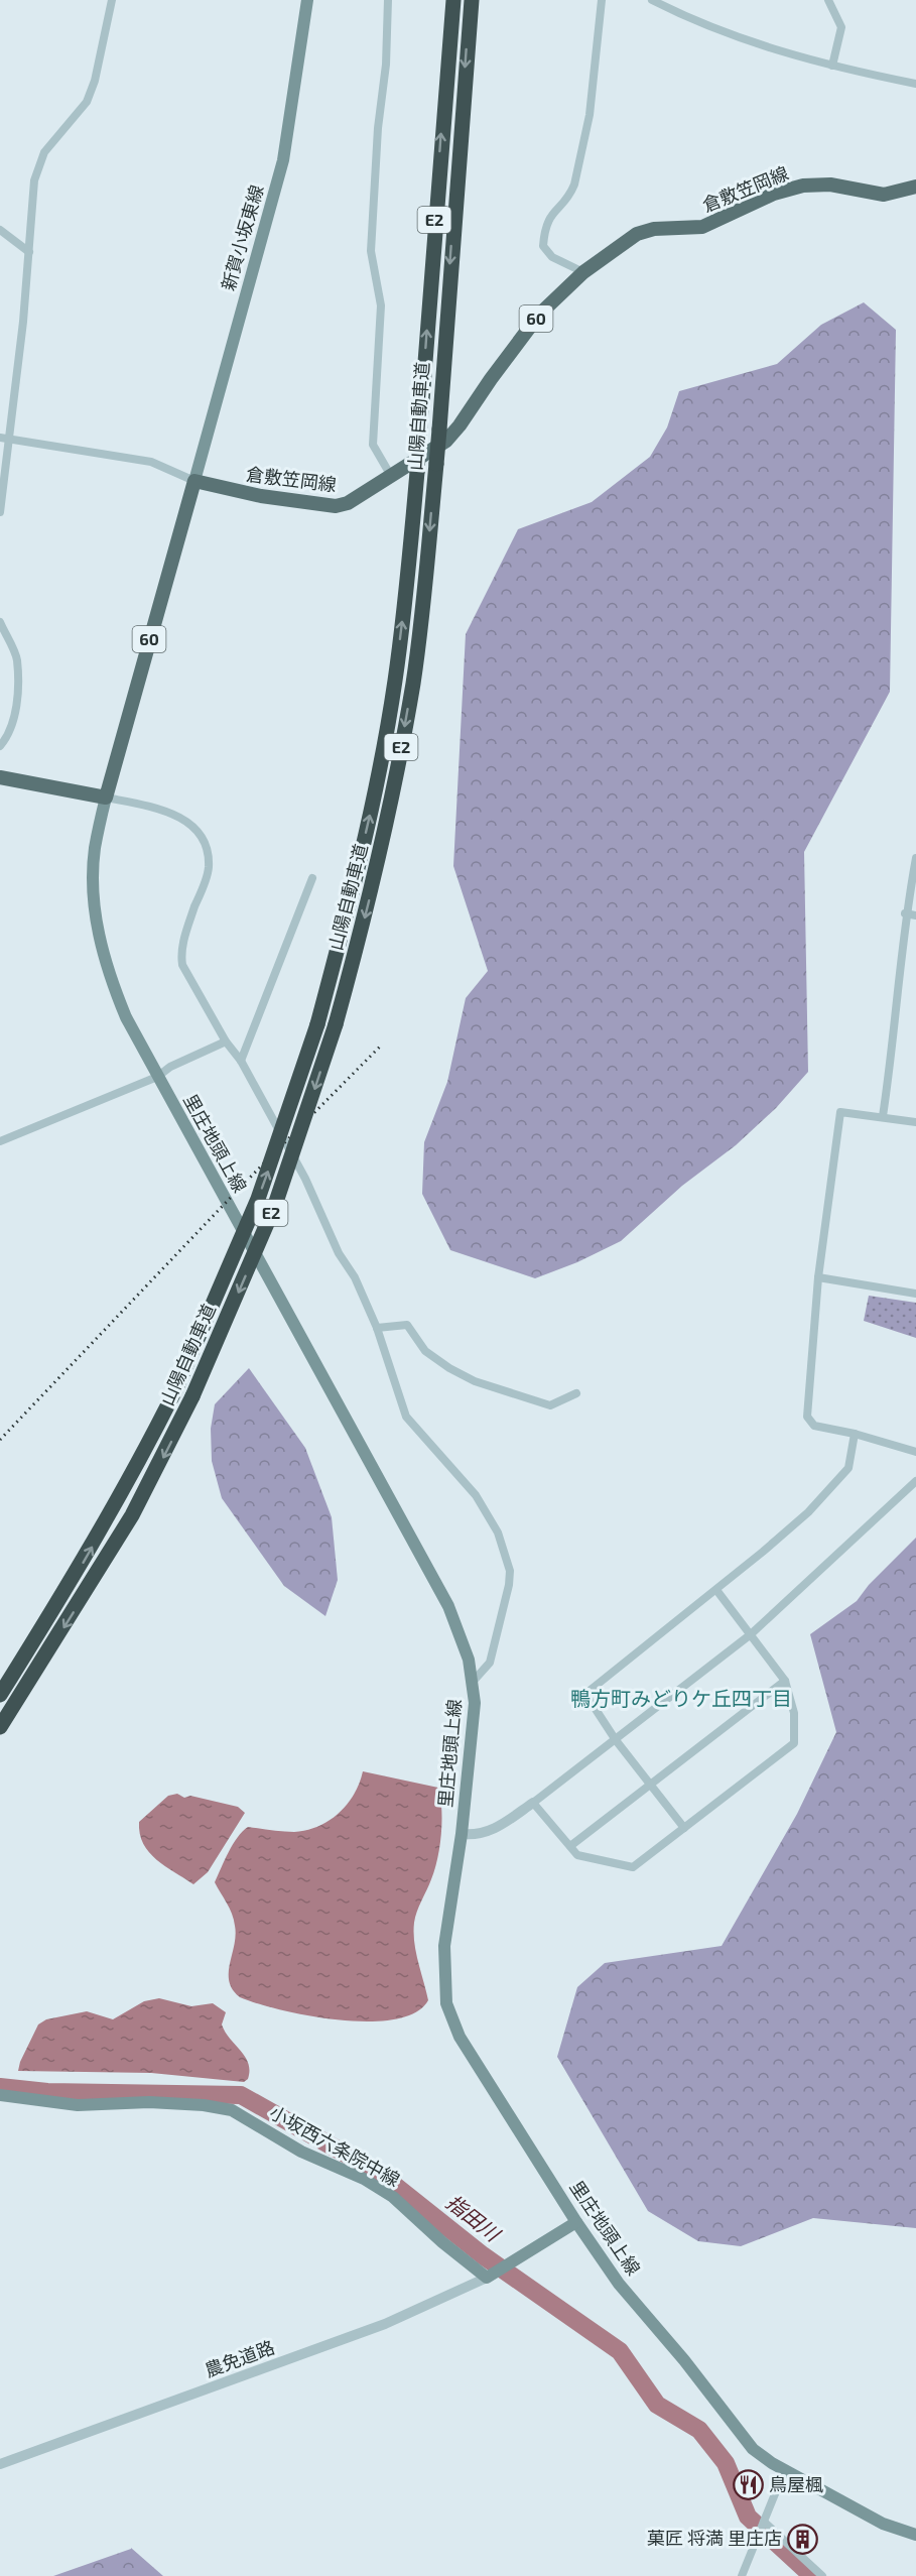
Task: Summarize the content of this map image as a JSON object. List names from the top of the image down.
{
  "streets": {
    "highway": ["E2", "山陽自動車道"],
    "main road": [
      "倉敷笠岡線",
      "新賀小坂東線",
      "60",
      "里庄地頭上線",
      "小坂西六条院中線"
    ],
    "street": ["農免道路"]
  },
  "crossings": [
    ["倉敷笠岡線", "新賀小坂東線"],
    ["倉敷笠岡線", "60"],
    ["新賀小坂東線", "60"],
    ["60", "里庄地頭上線"],
    ["小坂西六条院中線", "農免道路"]
  ],
  "districts": ["鴨方町みどりケ丘四丁目"],
  "water": ["指田川"],
  "places": {
    "restaurant": ["鳥屋楓"],
    "building": ["菓匠 将満 里庄店"]
  }
}
